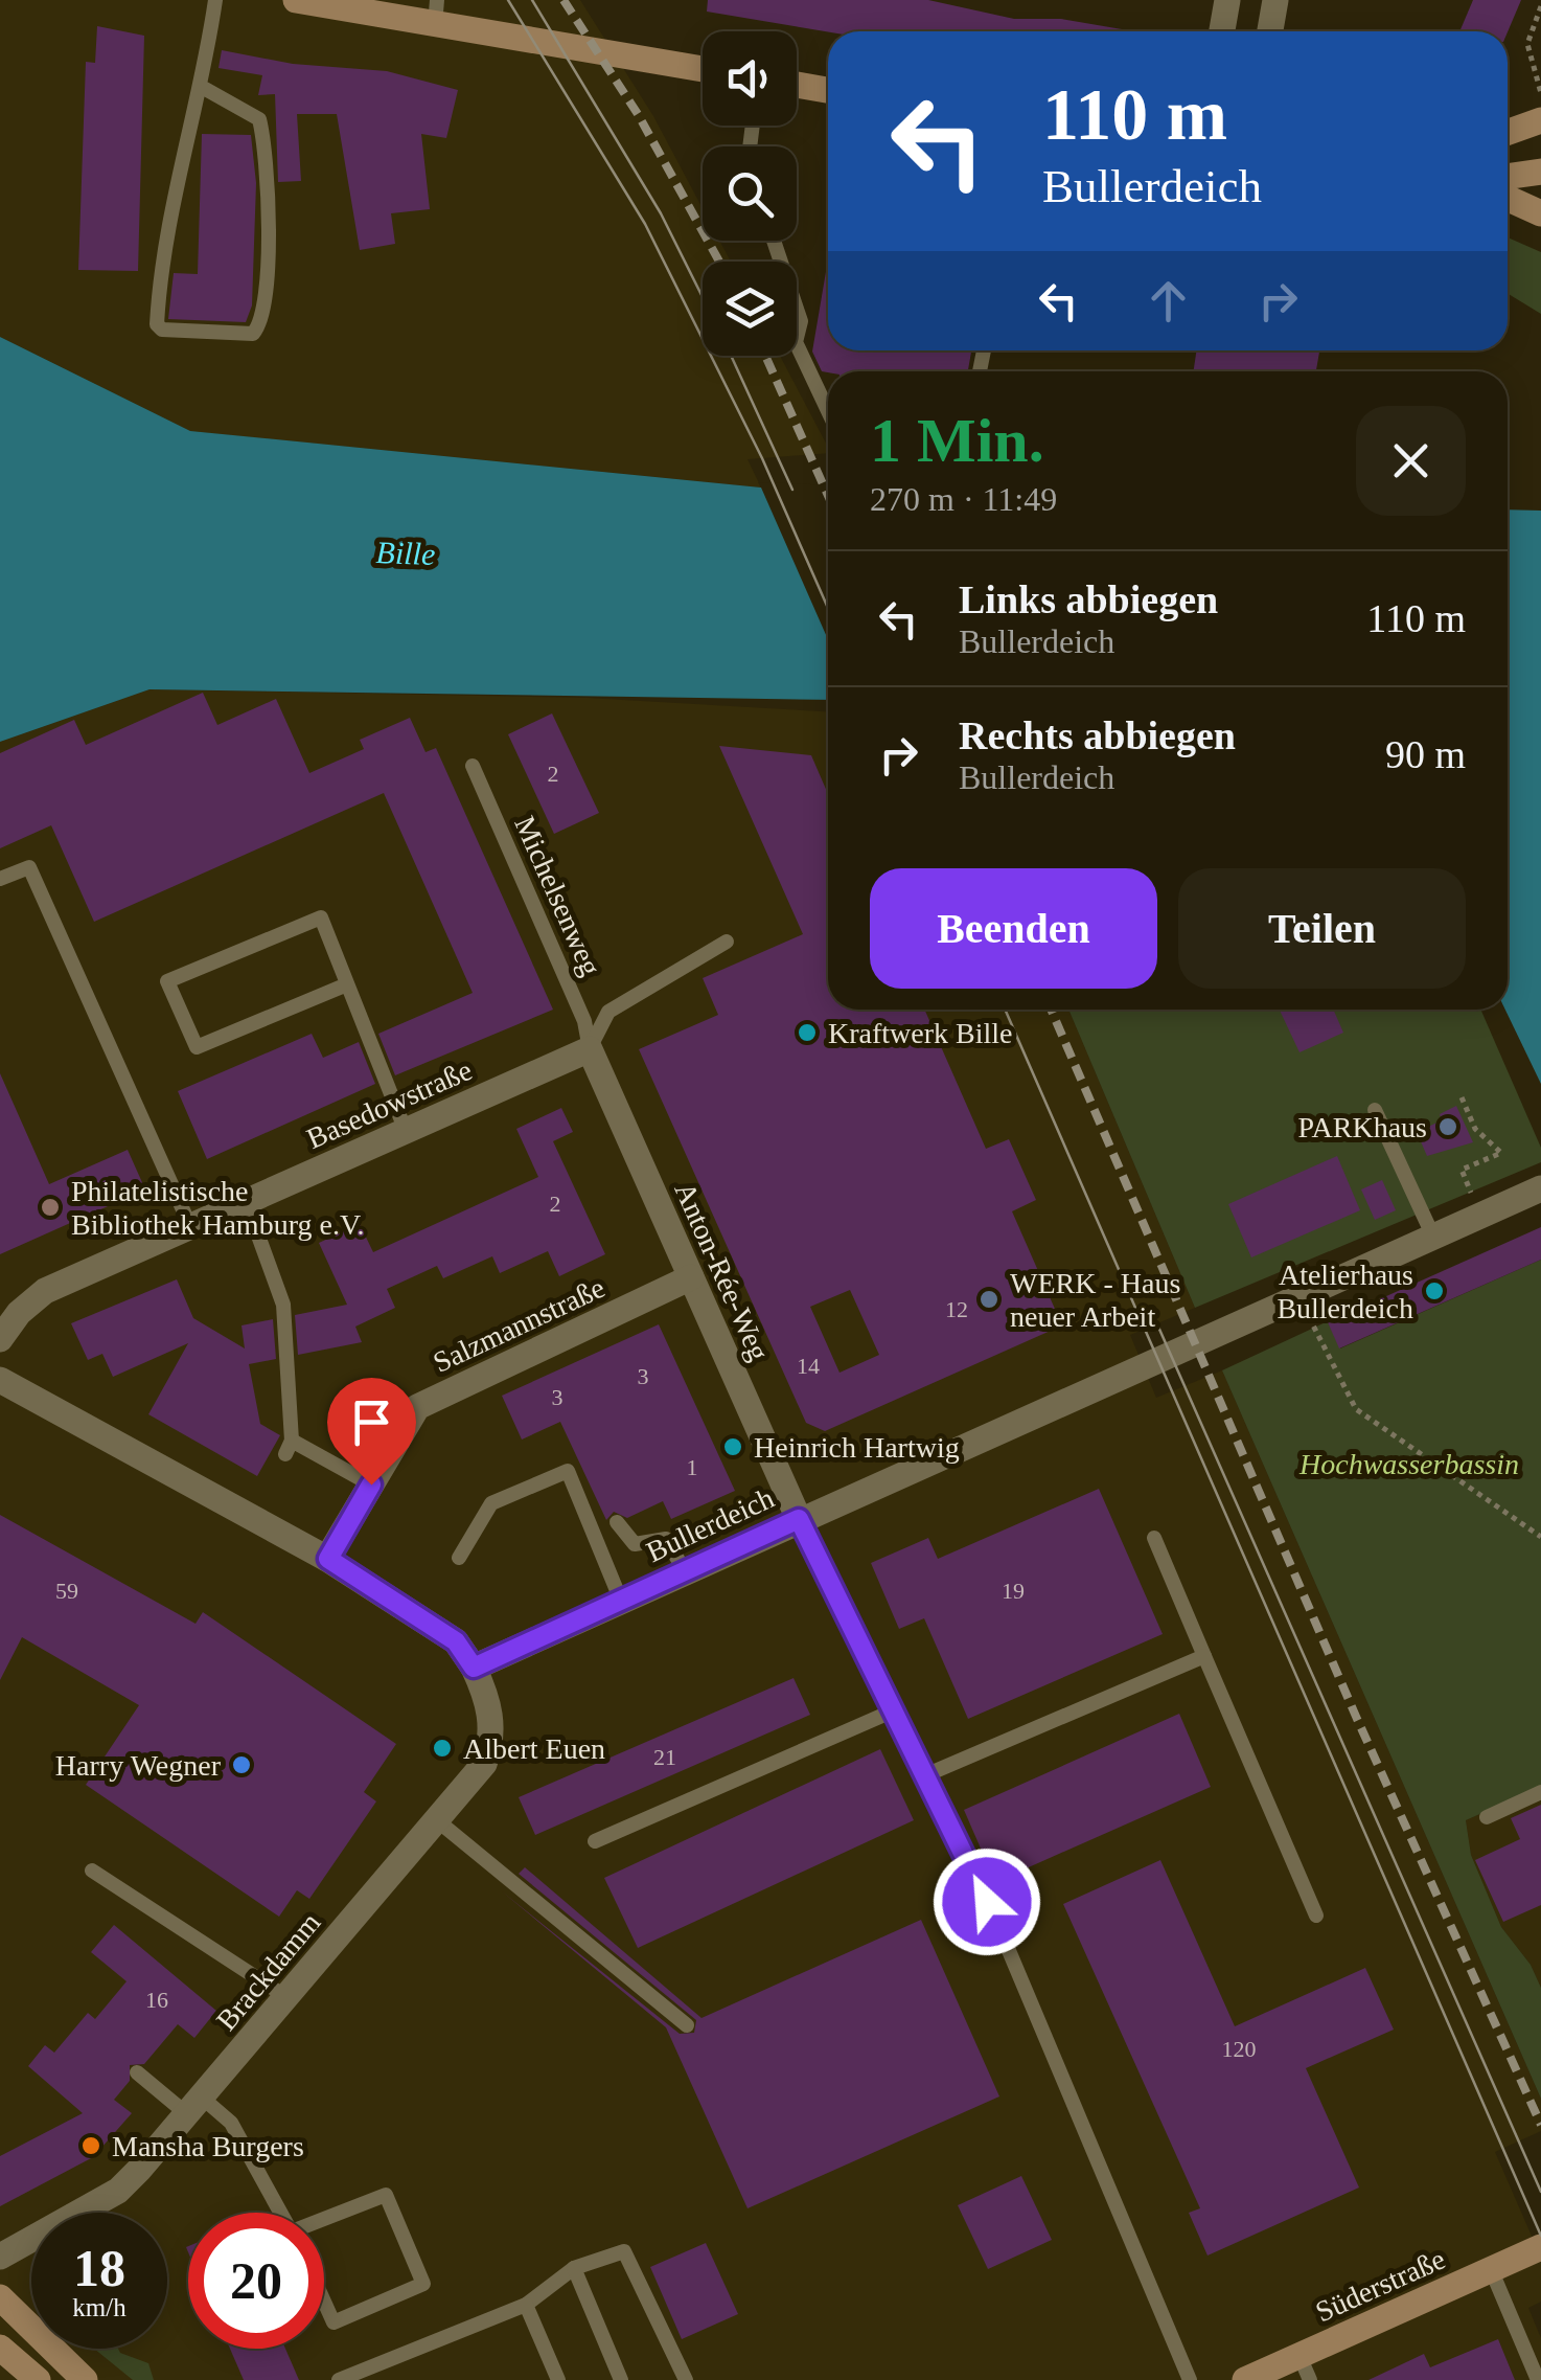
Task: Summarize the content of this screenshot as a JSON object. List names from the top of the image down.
{
  "streets": {
    "main road": ["Süderstraße"],
    "street": [
      "Basedowstraße",
      "Anton-Rée-Weg",
      "Salzmannstraße",
      "Bullerdeich",
      "Brackdamm"
    ],
    "lane": ["Michelsenweg"]
  },
  "crossings": [
    ["Michelsenweg", "Basedowstraße"],
    ["Michelsenweg", "Anton-Rée-Weg"],
    ["Basedowstraße", "Anton-Rée-Weg"],
    ["Anton-Rée-Weg", "Salzmannstraße"],
    ["Anton-Rée-Weg", "Bullerdeich"],
    ["Bullerdeich", "Brackdamm"]
  ],
  "water": ["Bille"],
  "parks": ["Hochwasserbassin"],
  "places": [
    "Kraftwerk Bille",
    "PARKhaus",
    "Philatelistische Bibliothek Hamburg e.V.",
    "Atelierhaus Bullerdeich",
    "WERK - Haus neuer Arbeit",
    "Heinrich Hartwig",
    "Albert Euen",
    "Harry Wegner",
    "Mansha Burgers"
  ],
  "house_numbers": [
    "2",
    "2",
    "12",
    "14",
    "3",
    "3",
    "1",
    "59",
    "19",
    "21",
    "16",
    "120"
  ],
  "page": {
    "turn": ["110 m", "Bullerdeich"],
    "heading": ["1 Min.", "270 m · 11:49"],
    "list": [
      {
        "name": "Links abbiegen",
        "note": "Bullerdeich",
        "value": "110 m"
      },
      {
        "name": "Rechts abbiegen",
        "note": "Bullerdeich",
        "value": "90 m"
      }
    ],
    "buttons": ["Beenden", "Teilen"],
    "speed": "18 km/h",
    "limit": "20"
  }
}
